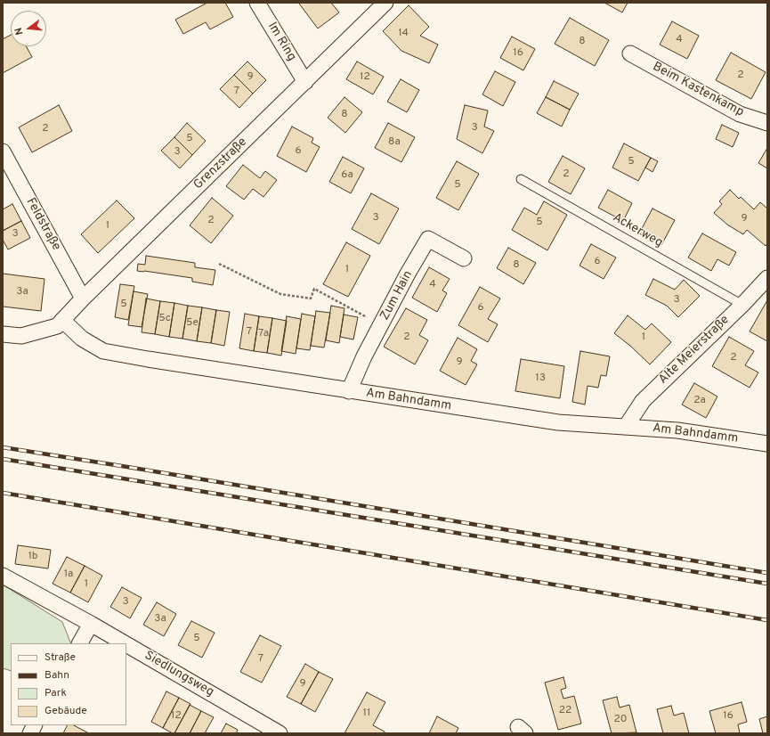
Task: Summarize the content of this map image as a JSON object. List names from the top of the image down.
{
  "streets": {
    "street": [
      "Im Ring",
      "Beim Kastenkamp",
      "Grenzstraße",
      "Feldstraße",
      "Zum Hain",
      "Alte Meierstraße",
      "Am Bahndamm",
      "Siedlungsweg"
    ],
    "lane": ["Ackerweg"]
  },
  "crossings": [
    ["Im Ring", "Grenzstraße"],
    ["Grenzstraße", "Feldstraße"],
    ["Grenzstraße", "Am Bahndamm"],
    ["Ackerweg", "Alte Meierstraße"],
    ["Zum Hain", "Am Bahndamm"],
    ["Alte Meierstraße", "Am Bahndamm"]
  ],
  "house_numbers": [
    "14",
    "4",
    "8",
    "16",
    "2",
    "9",
    "12",
    "7",
    "8",
    "3",
    "2",
    "5",
    "8a",
    "6",
    "3",
    "5",
    "2",
    "6a",
    "5",
    "3",
    "9",
    "2",
    "5",
    "1",
    "3",
    "6",
    "8",
    "1",
    "4",
    "3a",
    "3",
    "5",
    "6",
    "5c",
    "5e",
    "7",
    "7a",
    "2",
    "1",
    "2",
    "9",
    "13",
    "2a",
    "1b",
    "1a",
    "1",
    "3",
    "3a",
    "5",
    "7",
    "9",
    "22",
    "11",
    "12",
    "16",
    "20"
  ],
  "legend": [
    "Straße",
    "Bahn",
    "Park",
    "Gebäude"
  ],
  "north": "left"
}
